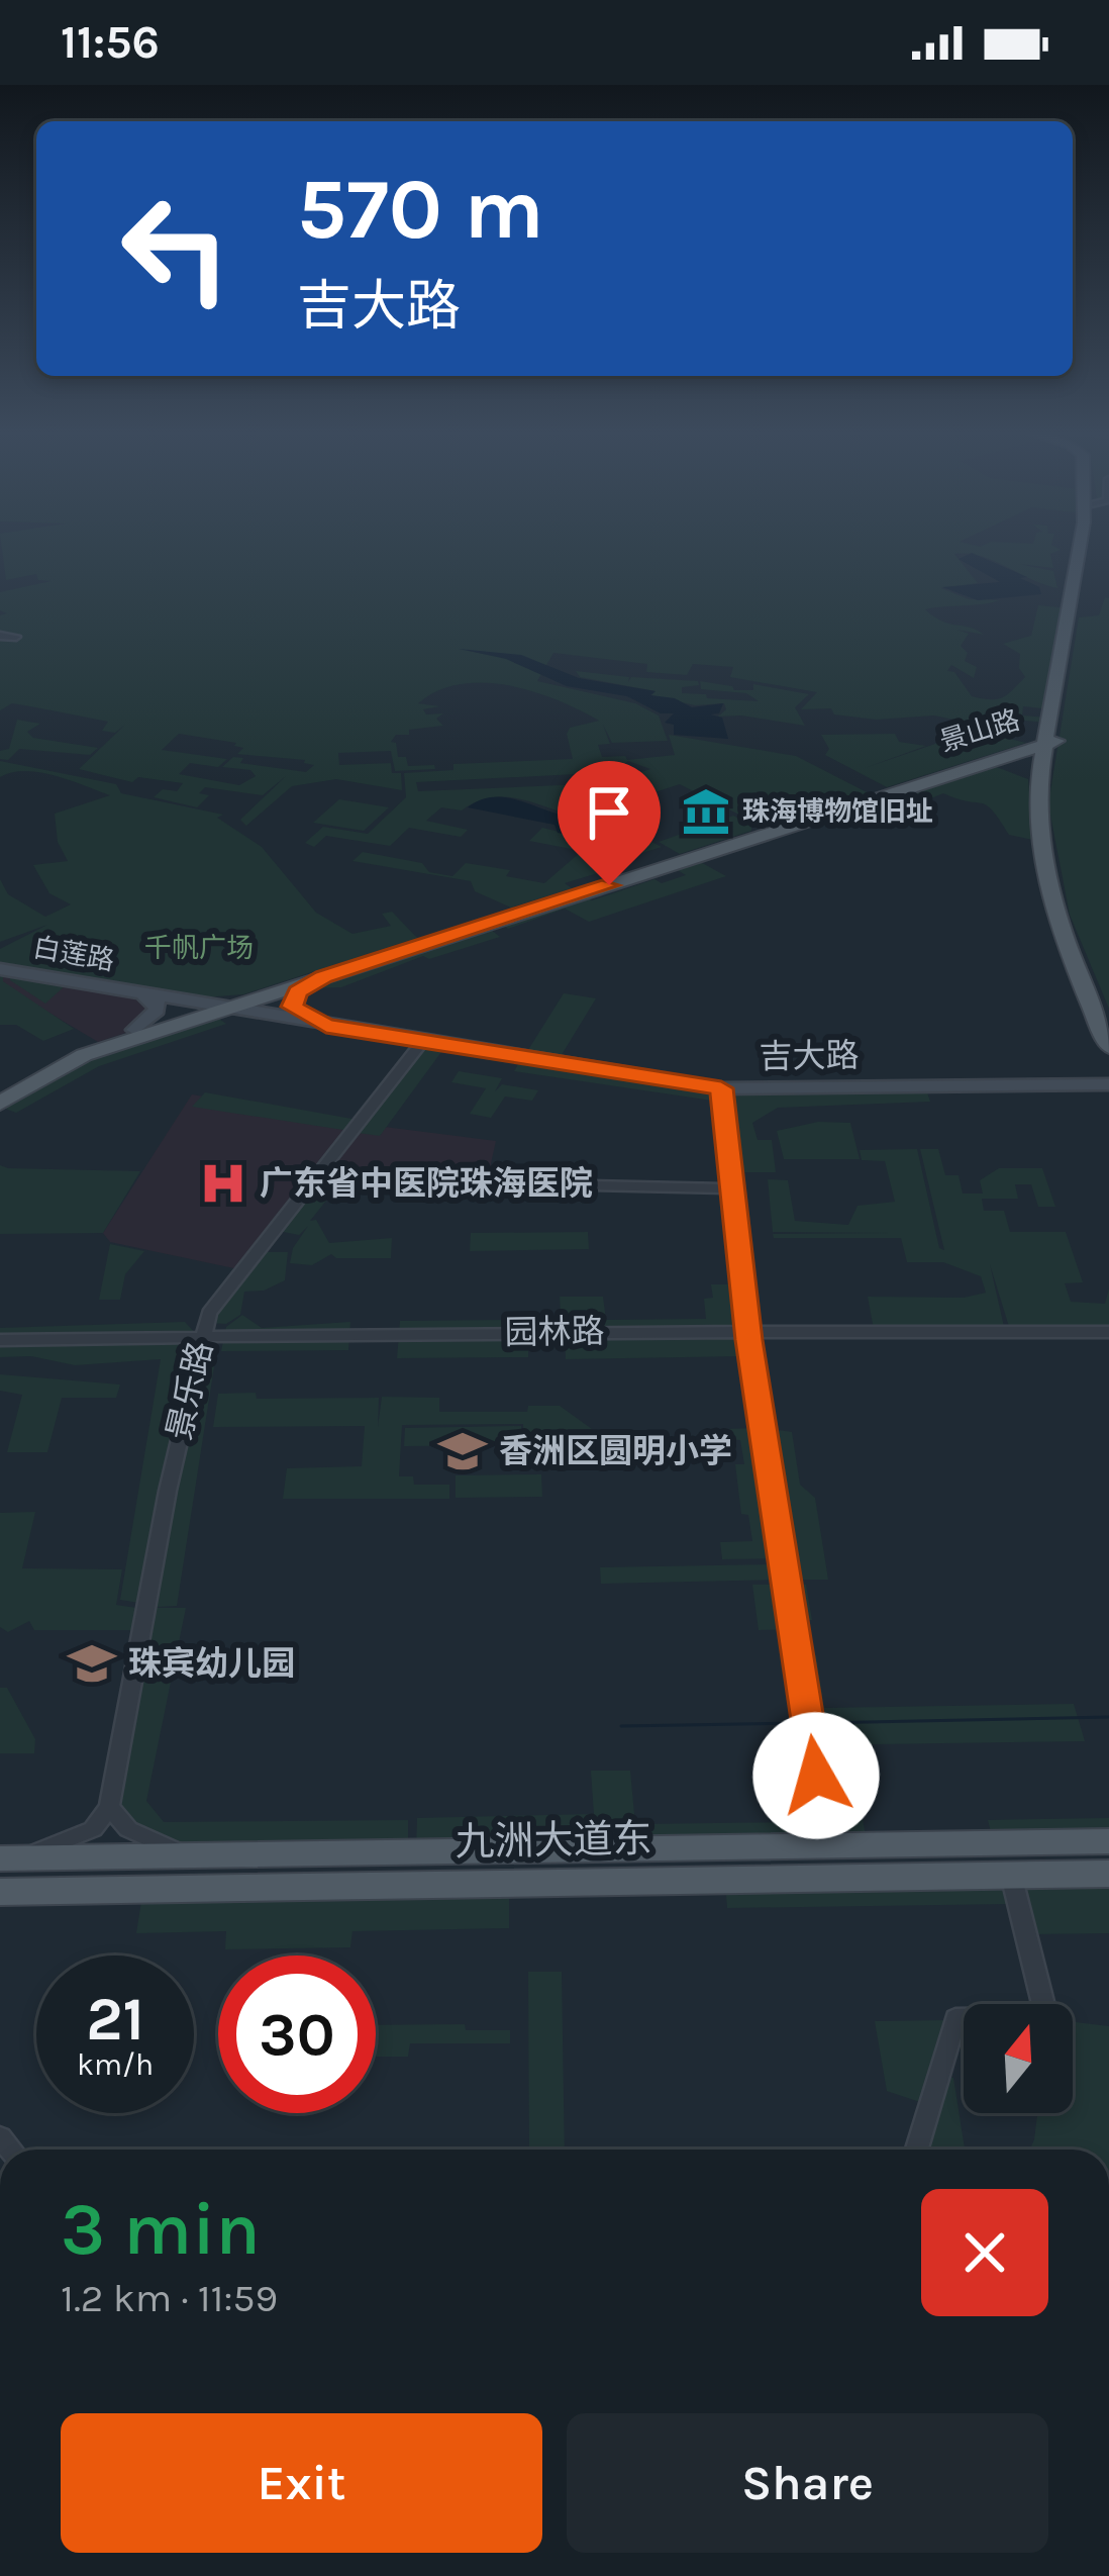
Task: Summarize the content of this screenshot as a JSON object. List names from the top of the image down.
{
  "streets": {
    "main road": [
      "景山路",
      "白莲路",
      "吉大路",
      "九洲大道东"
    ],
    "street": ["园林路", "景乐路"]
  },
  "crossings": [
    ["景山路", "白莲路"],
    ["景山路", "吉大路"],
    ["白莲路", "吉大路"],
    ["吉大路", "景乐路"],
    ["园林路", "景乐路"]
  ],
  "parks": ["千帆广场"],
  "places": {
    "museum": ["珠海博物馆旧址"],
    "hospital": ["广东省中医院珠海医院"],
    "school or university": ["香洲区圆明小学", "珠宾幼儿园"]
  },
  "north": "top",
  "page": {
    "status": "11:56",
    "turn": ["570 m", "吉大路"],
    "speed": "21 km/h",
    "limit": "30",
    "heading": ["3 min", "1.2 km · 11:59"],
    "buttons": ["Exit", "Share"]
  }
}
